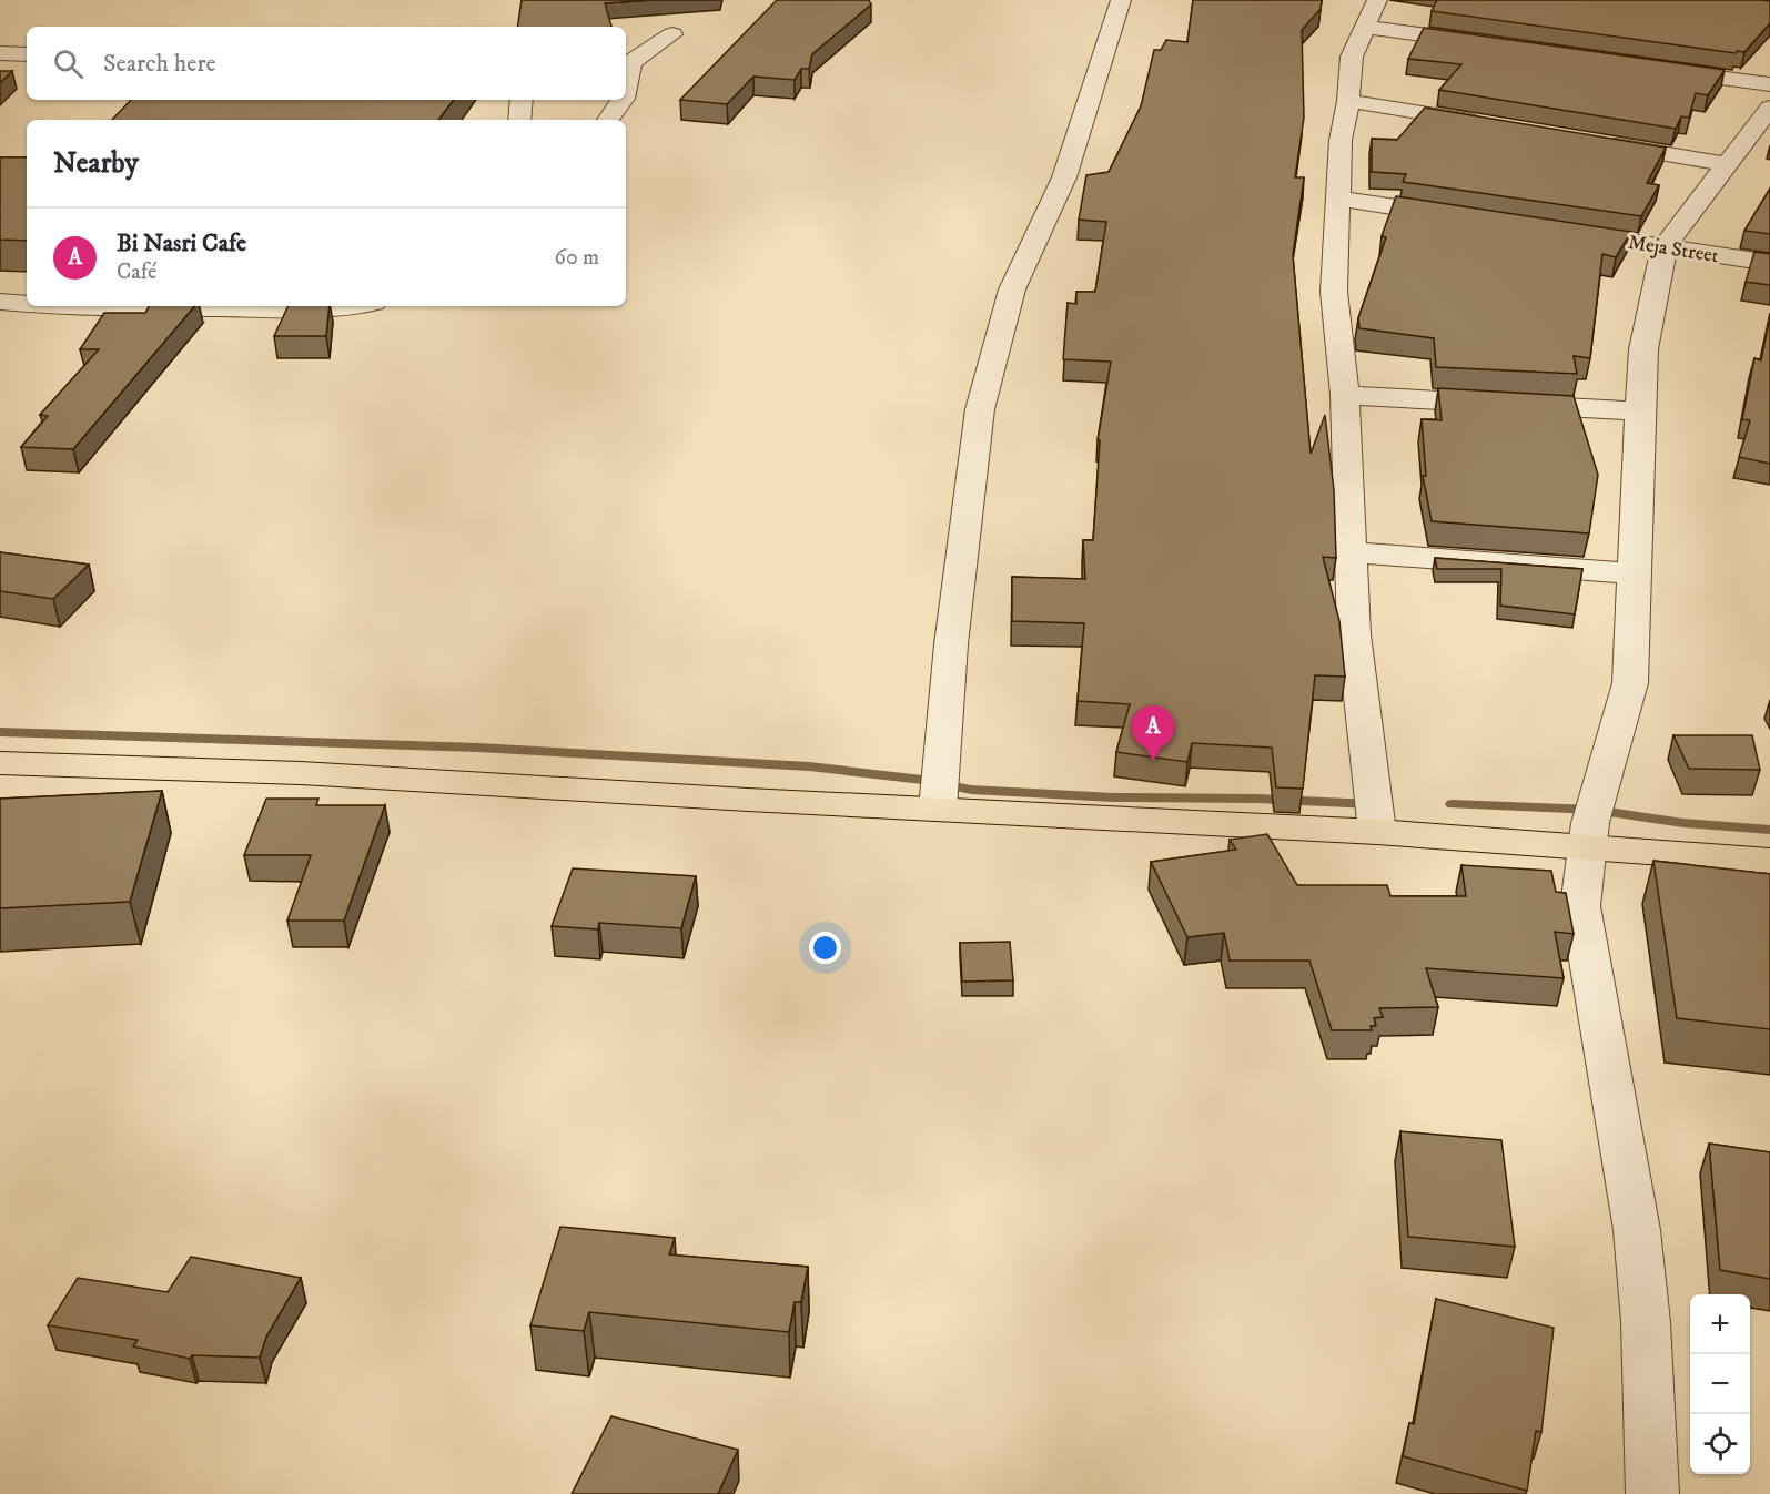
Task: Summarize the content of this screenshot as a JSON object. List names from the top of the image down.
{
  "streets": {
    "street": ["Meja Street"]
  },
  "page": {
    "search": "Search here",
    "heading": "Nearby",
    "list": [
      {
        "mark": "A",
        "name": "Bi Nasri Cafe",
        "note": "Café",
        "value": "60 m"
      }
    ],
    "pins": "A",
    "map_buttons": ["+", "−"]
  }
}
